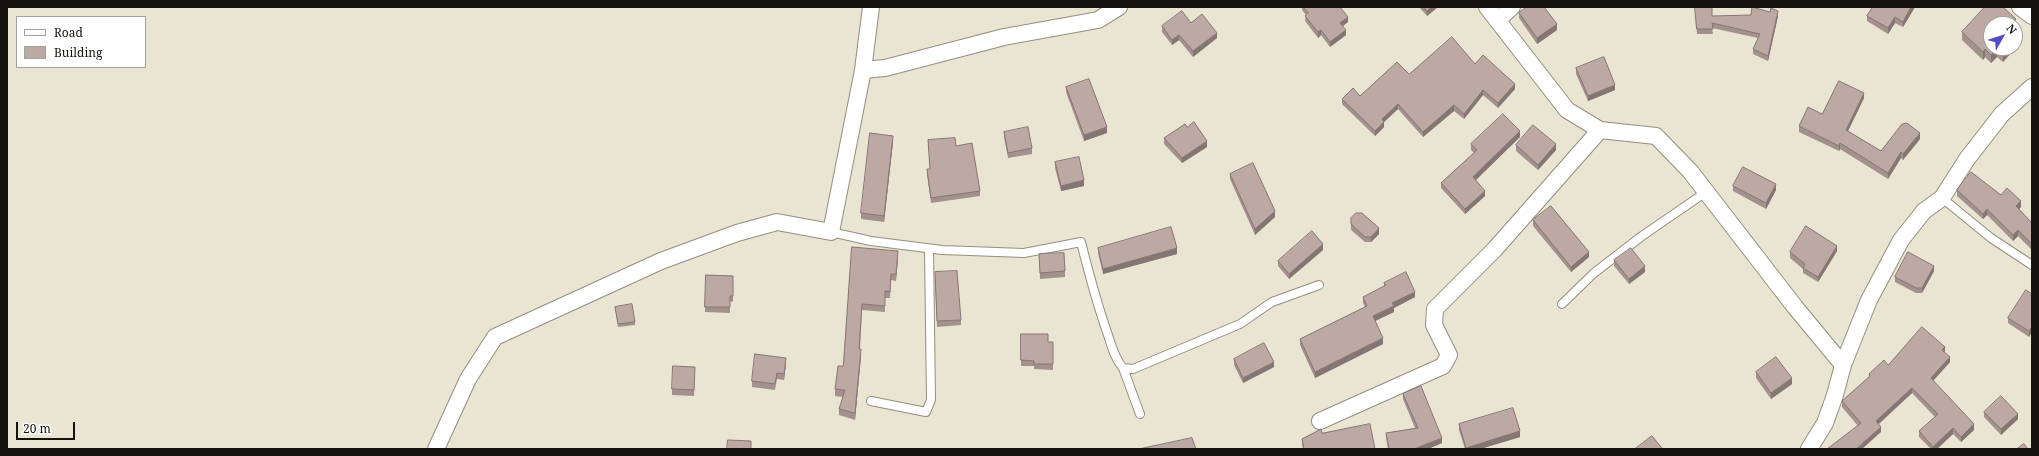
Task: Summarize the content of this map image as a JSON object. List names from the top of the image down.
{
  "legend": ["Road", "Building"],
  "scale_bar": "20 m",
  "north": "top right"
}
